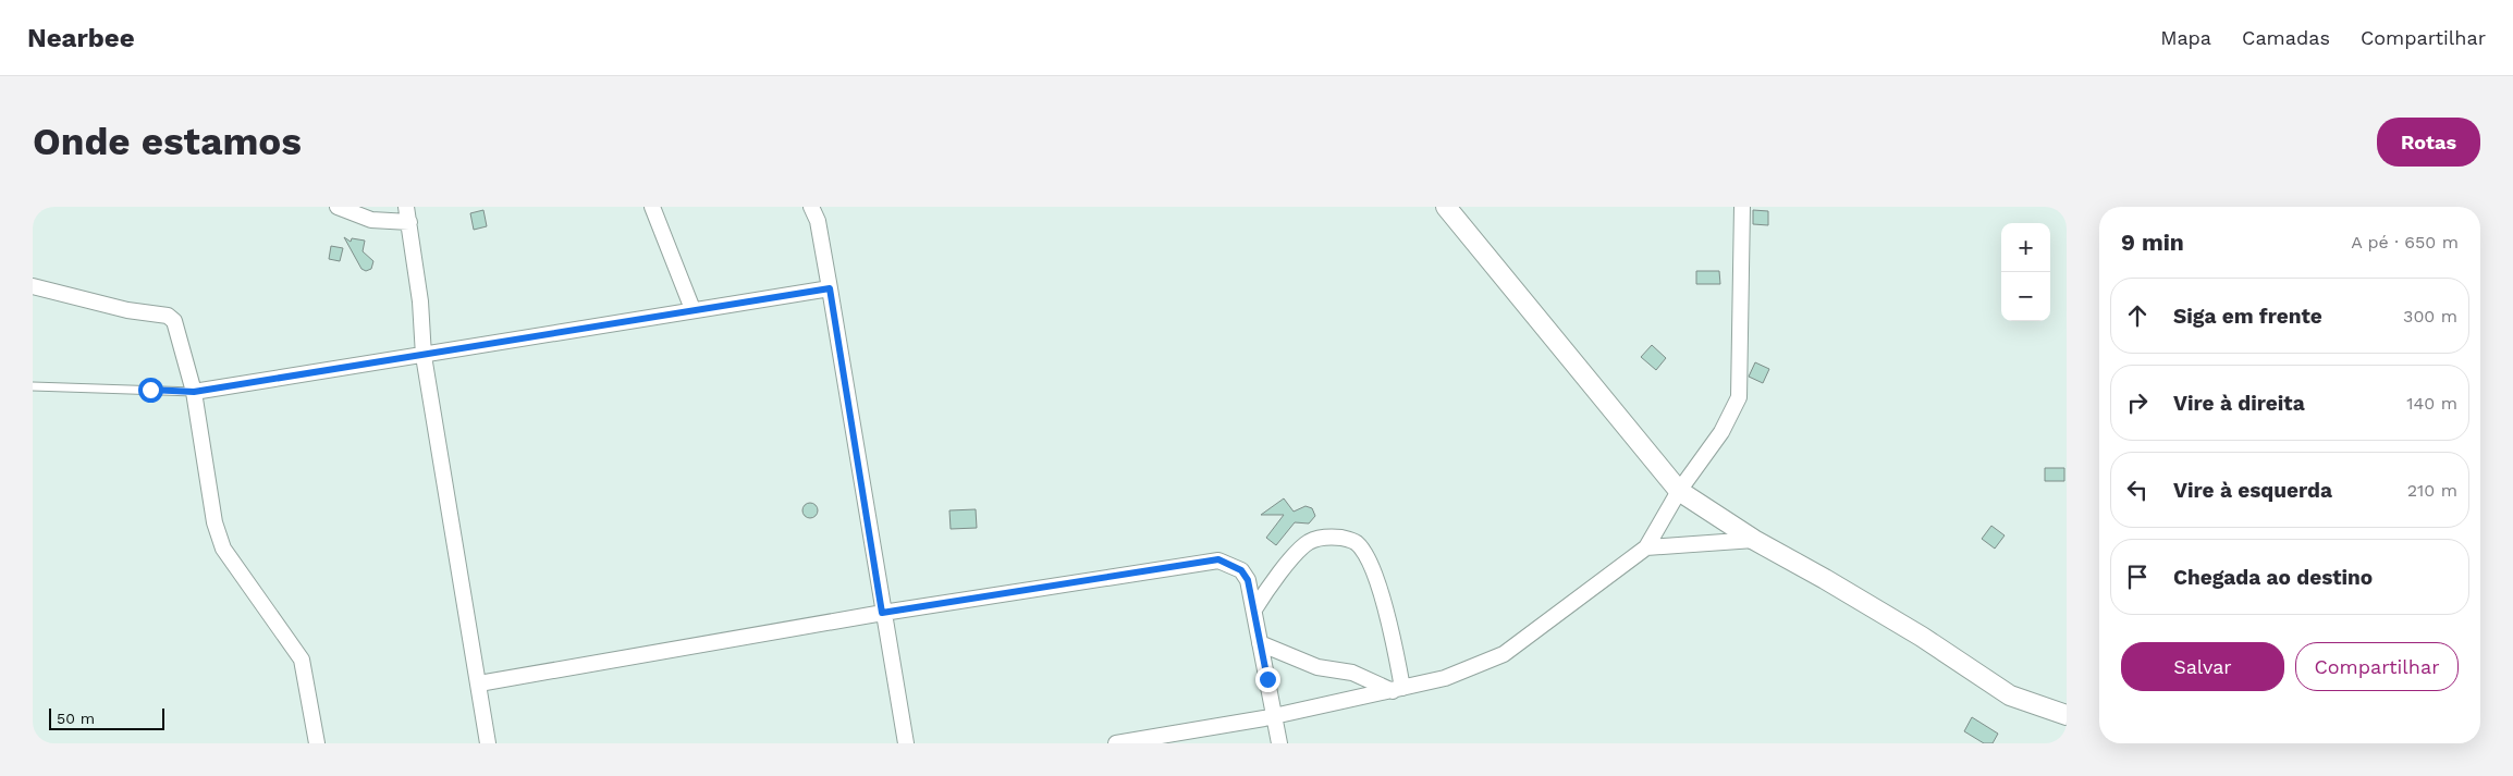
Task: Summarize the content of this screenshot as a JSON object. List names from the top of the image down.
{
  "scale_bar": "50 m",
  "page": {
    "header": "Nearbee",
    "nav": ["Mapa", "Camadas", "Compartilhar"],
    "buttons": [
      "Rotas",
      ["Salvar", "Compartilhar"]
    ],
    "title": "Onde estamos",
    "heading": ["9 min", "A pé · 650 m"],
    "map_buttons": ["+", "−"],
    "list": [
      ["Siga em frente", "300 m"],
      ["Vire à direita", "140 m"],
      ["Vire à esquerda", "210 m"],
      "Chegada ao destino"
    ],
    "scale": "50 m"
  }
}
